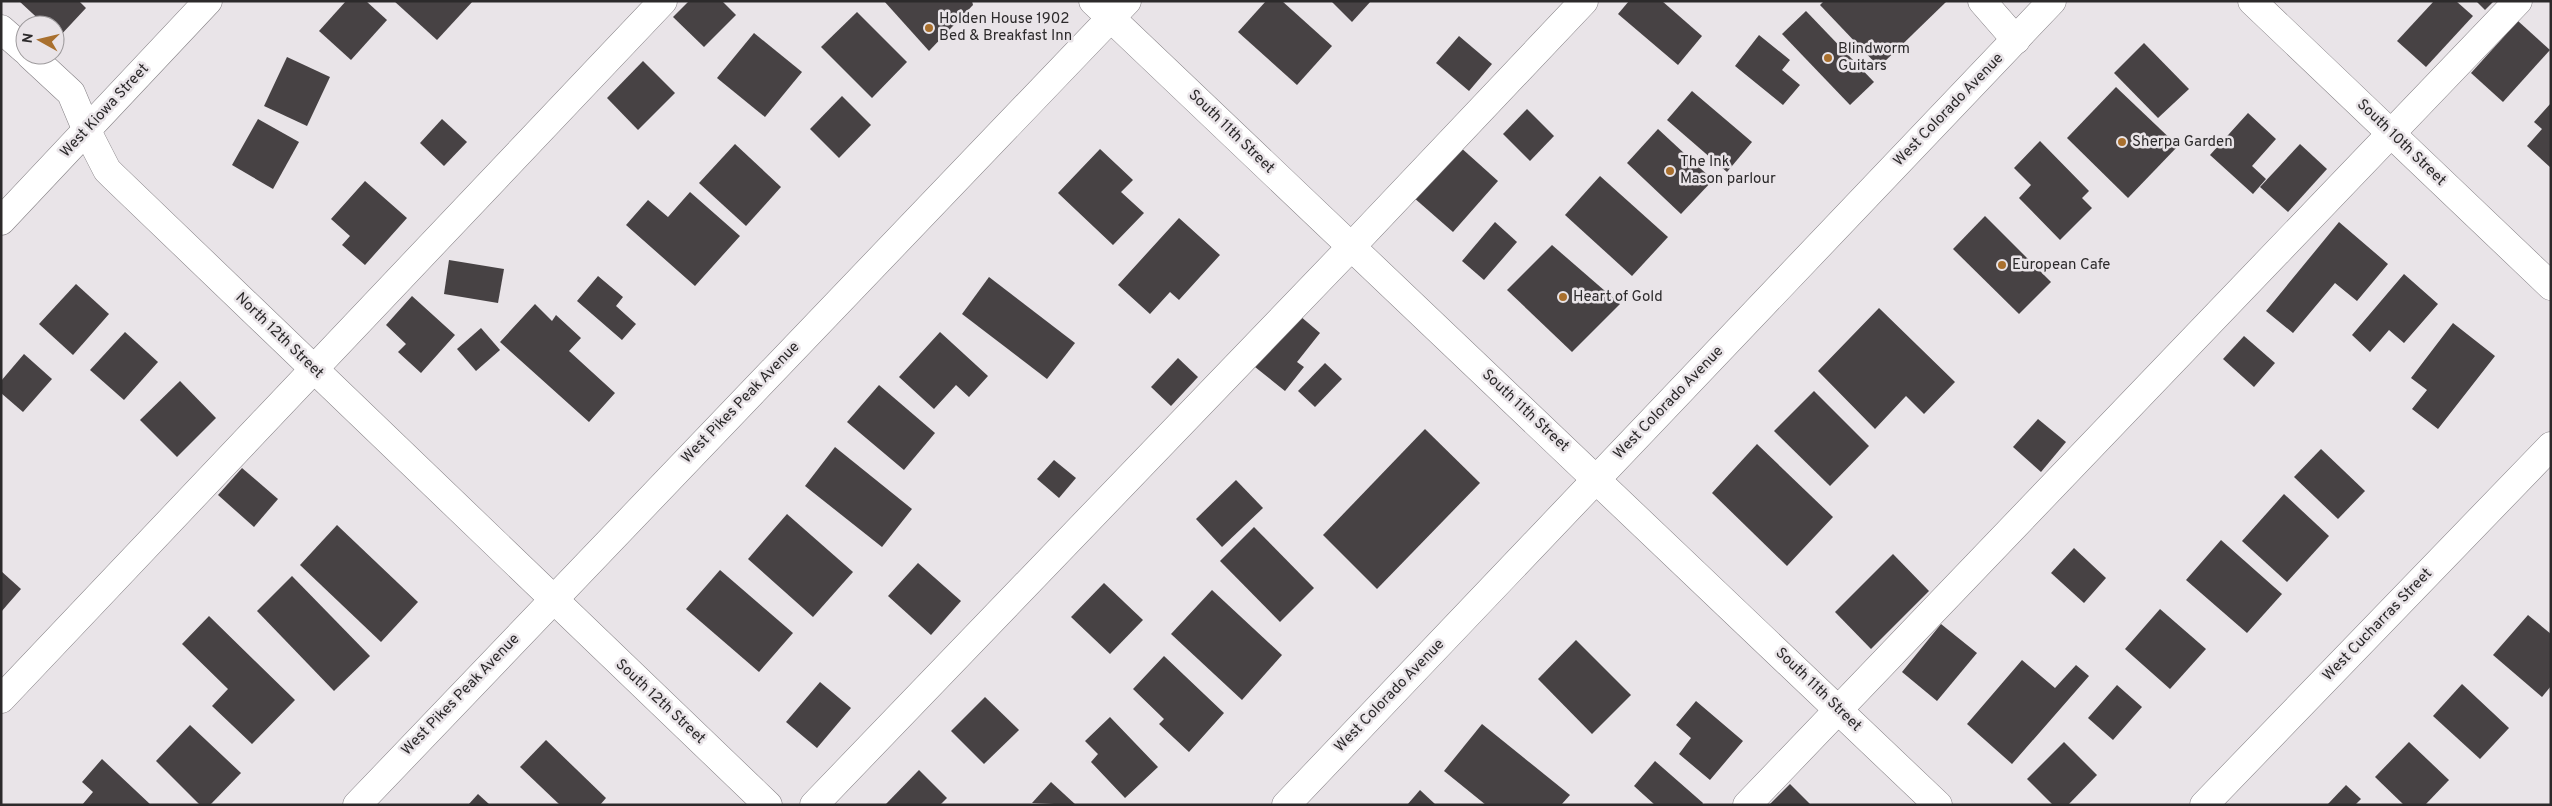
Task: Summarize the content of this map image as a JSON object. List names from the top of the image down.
{
  "streets": {
    "street": [
      "West Colorado Avenue",
      "West Kiowa Street",
      "South 11th Street",
      "South 10th Street",
      "North 12th Street",
      "West Pikes Peak Avenue",
      "West Cucharras Street",
      "South 12th Street"
    ]
  },
  "crossings": [
    ["West Colorado Avenue", "South 11th Street"],
    ["West Kiowa Street", "North 12th Street"],
    ["South 11th Street", "West Pikes Peak Avenue"],
    ["North 12th Street", "West Pikes Peak Avenue"],
    ["North 12th Street", "South 12th Street"],
    ["West Pikes Peak Avenue", "South 12th Street"]
  ],
  "places": [
    "Holden House 1902 Bed & Breakfast Inn",
    "Blindworm Guitars",
    "Sherpa Garden",
    "The Ink Mason parlour",
    "European Cafe",
    "Heart of Gold"
  ],
  "north": "left"
}
